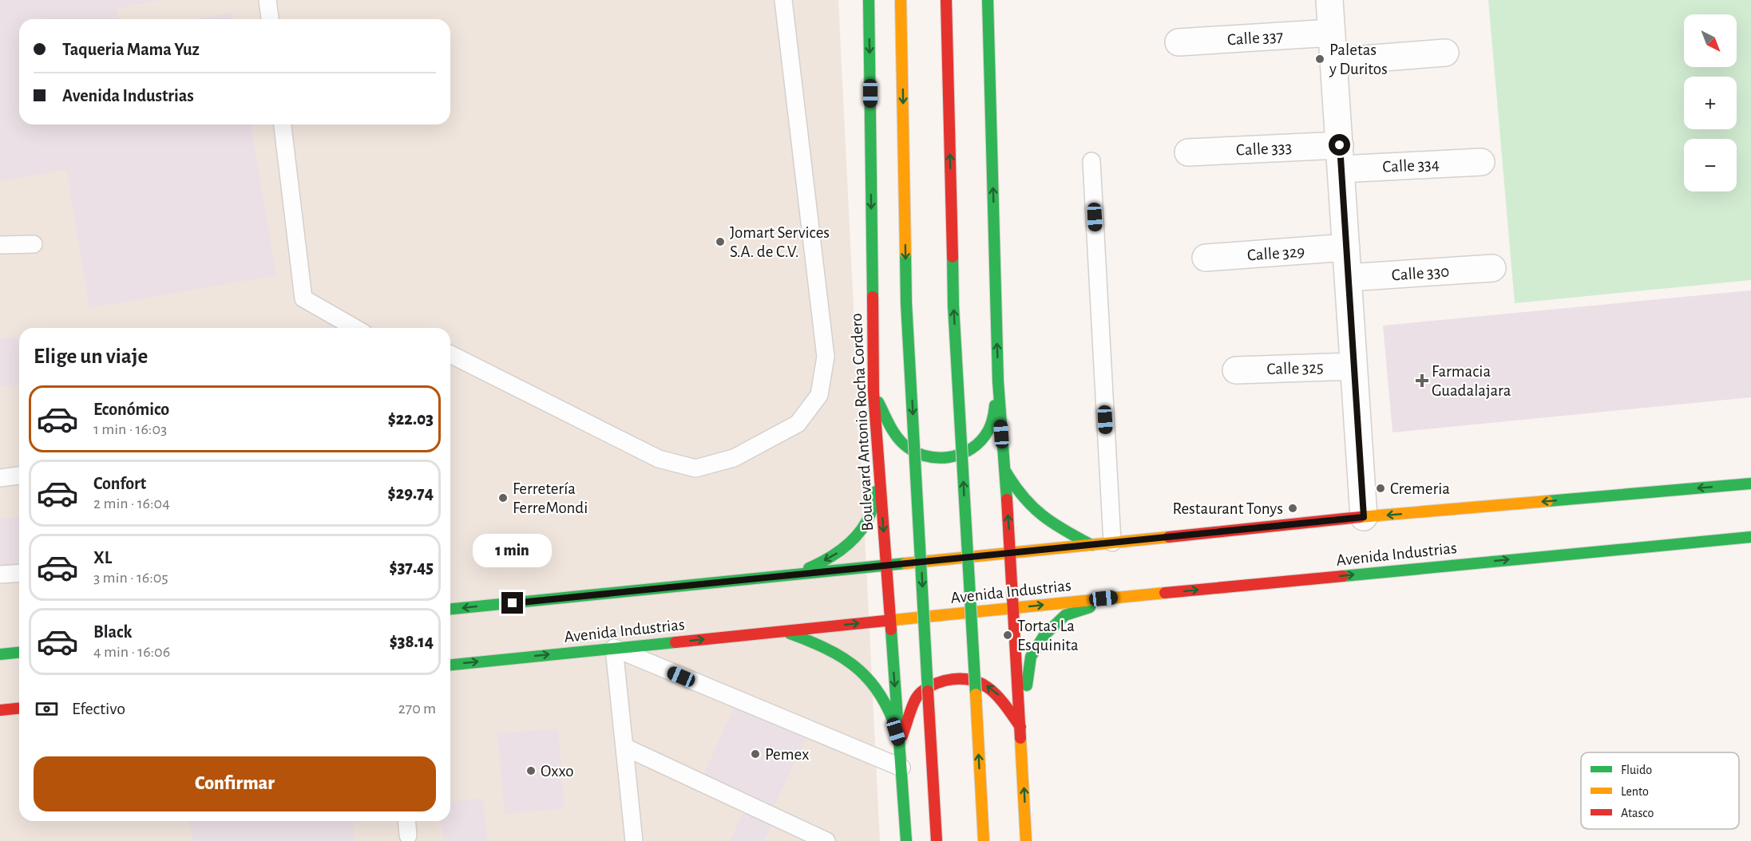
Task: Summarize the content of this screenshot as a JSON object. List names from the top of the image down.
{
  "streets": {
    "main road": ["Boulevard Antonio Rocha Cordero", "Avenida Industrias"],
    "street": [
      "Calle 337",
      "Calle 333",
      "Calle 334",
      "Calle 329",
      "Calle 330",
      "Calle 325"
    ]
  },
  "crossings": [
    ["Calle 333", "Calle 334"],
    ["Boulevard Antonio Rocha Cordero", "Avenida Industrias"]
  ],
  "places": {
    "other": [
      "Paletas y Duritos",
      "Jomart Services S.A. de C.V.",
      "Cremeria",
      "Ferretería FerreMondi",
      "Restaurant Tonys",
      "Tortas La Esquinita",
      "Pemex",
      "Oxxo"
    ],
    "health": ["Farmacia Guadalajara"]
  },
  "legend": ["Fluido", "Lento", "Atasco"],
  "north": "bottom right",
  "page": {
    "map_buttons": ["+", "−"],
    "banner": ["Taqueria Mama Yuz", "Avenida Industrias"],
    "heading": "Elige un viaje",
    "list": [
      {
        "name": "Económico",
        "note": "1 min · 16:03",
        "value": "$22.03"
      },
      {
        "name": "Confort",
        "note": "2 min · 16:04",
        "value": "$29.74"
      },
      {
        "name": "XL",
        "note": "3 min · 16:05",
        "value": "$37.45"
      },
      {
        "name": "Black",
        "note": "4 min · 16:06",
        "value": "$38.14"
      }
    ],
    "bubble": "1 min",
    "pay": ["Efectivo", "270 m"],
    "buttons": "Confirmar"
  }
}
